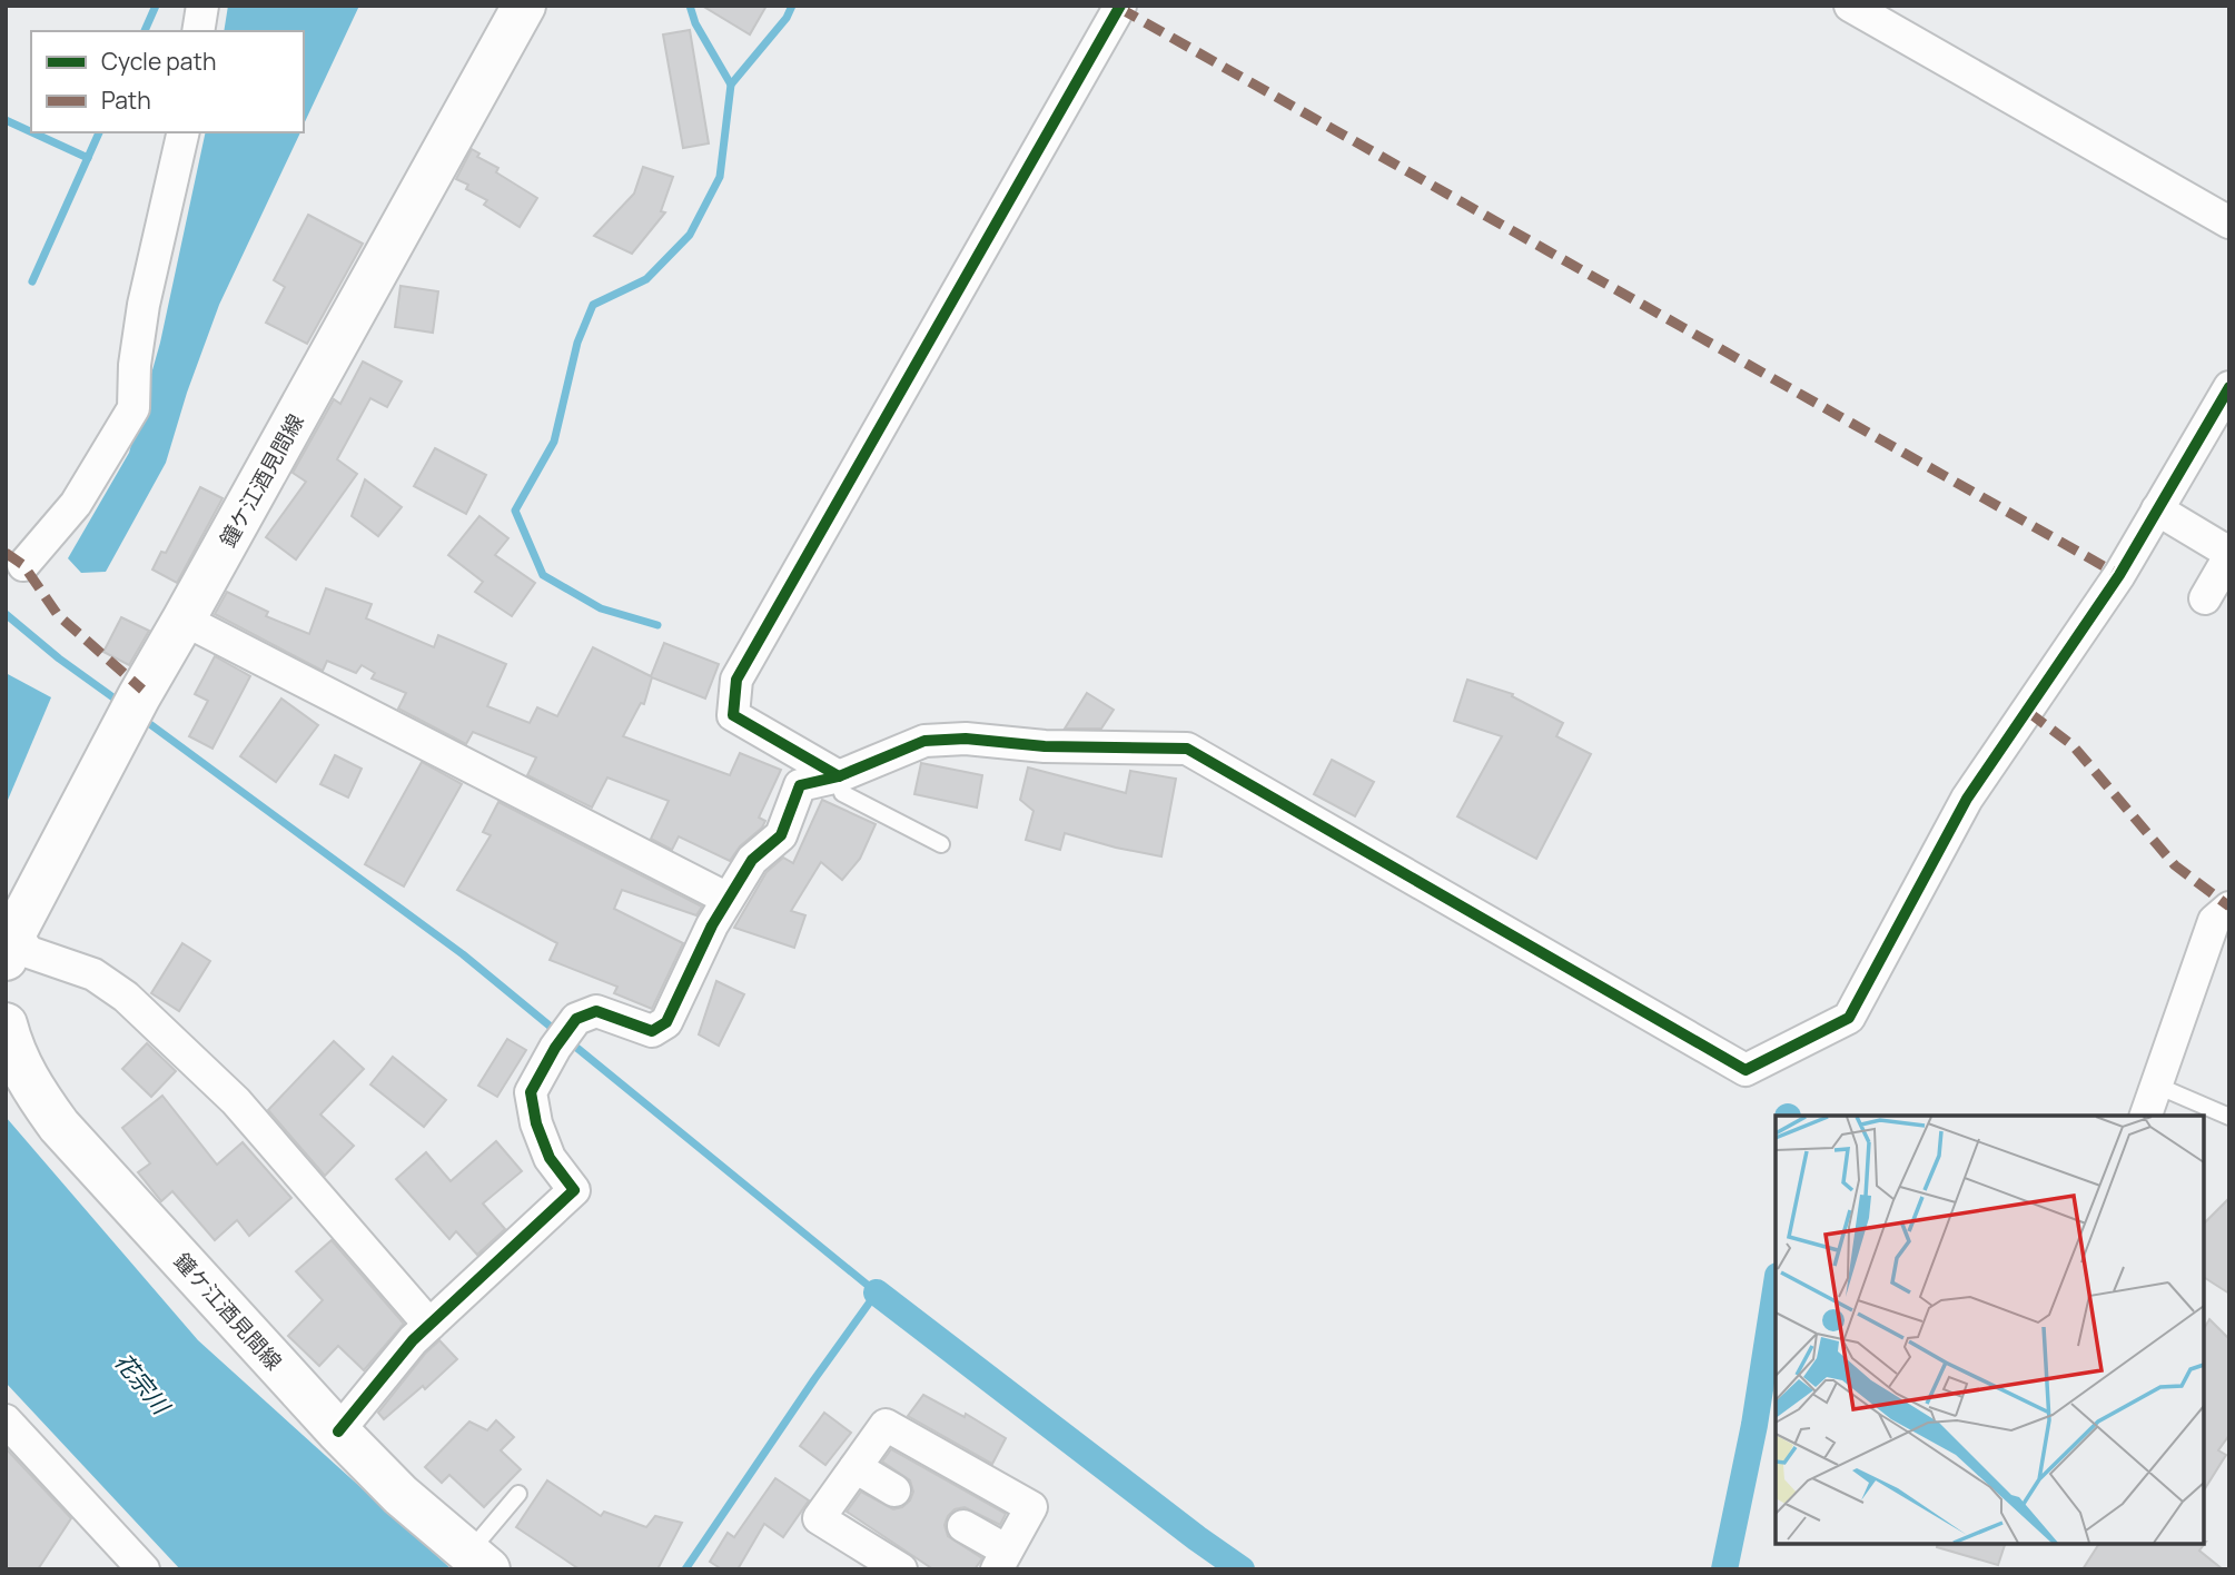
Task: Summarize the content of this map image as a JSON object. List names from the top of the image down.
{
  "streets": {
    "main road": ["鐘ケ江酒見間線"]
  },
  "water": ["花宗川"],
  "legend": ["Cycle path", "Path"]
}
